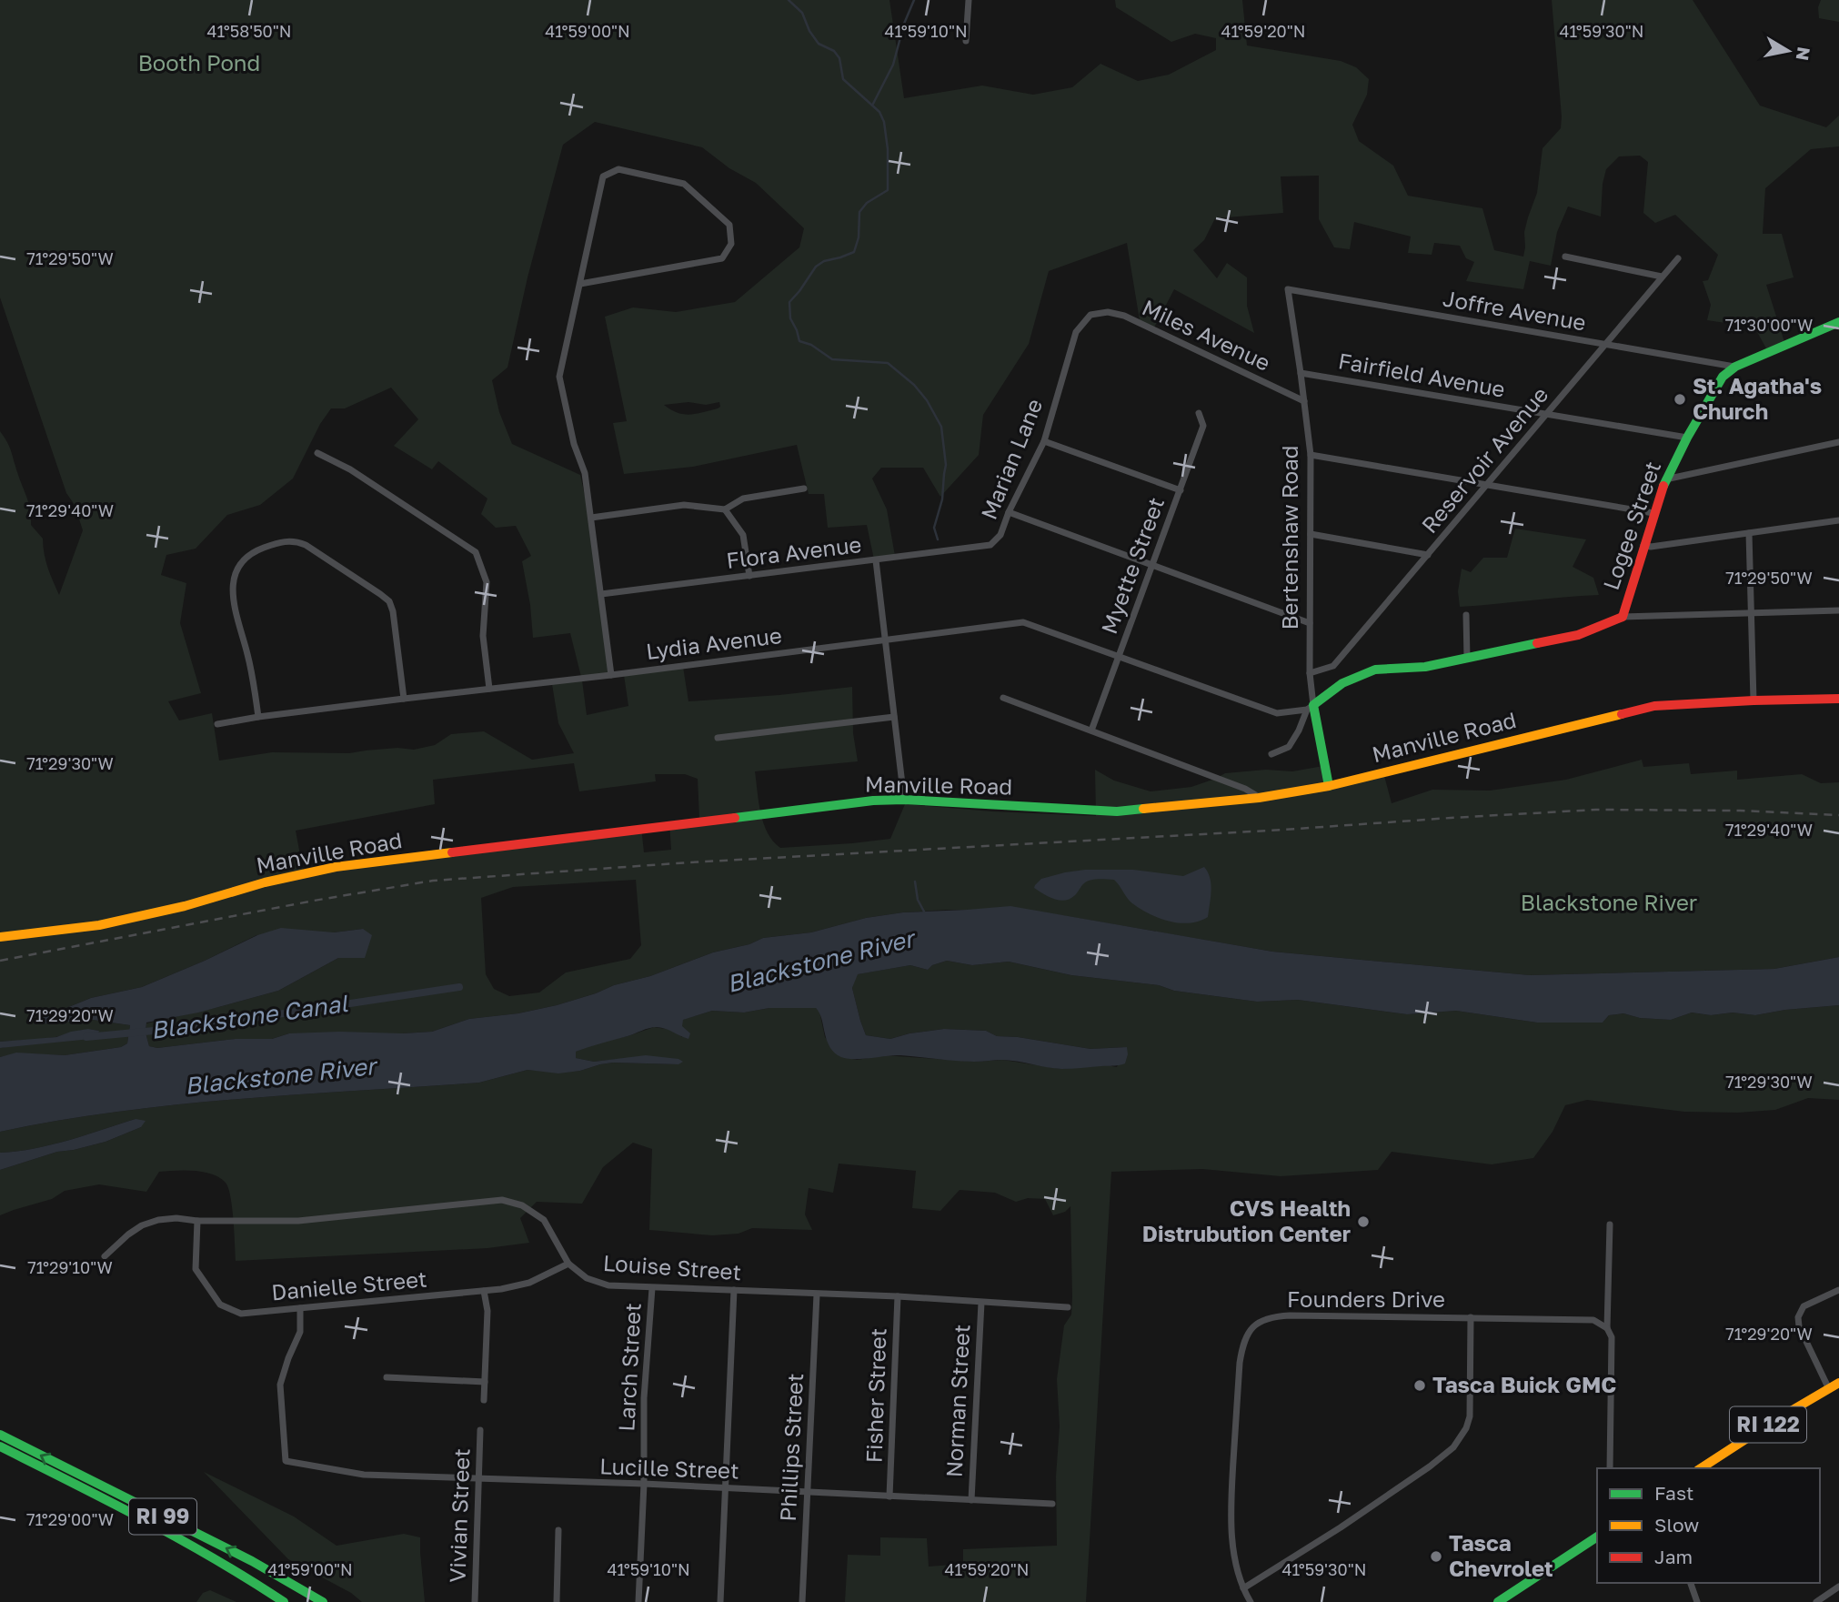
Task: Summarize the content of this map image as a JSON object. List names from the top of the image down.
{
  "streets": {
    "main road": [
      "Logee Street",
      "Bertenshaw Road",
      "Manville Road",
      "RI 122",
      "RI 99"
    ],
    "street": [
      "Joffre Avenue",
      "Miles Avenue",
      "Fairfield Avenue",
      "Marian Lane",
      "Reservoir Avenue",
      "Flora Avenue",
      "Myette Street",
      "Lydia Avenue",
      "Louise Street",
      "Danielle Street",
      "Founders Drive",
      "Larch Street",
      "Fisher Street",
      "Norman Street",
      "Phillips Street",
      "Lucille Street",
      "Vivian Street"
    ]
  },
  "crossings": [
    ["Joffre Avenue", "Reservoir Avenue"],
    ["Joffre Avenue", "Logee Street"],
    ["Joffre Avenue", "Bertenshaw Road"],
    ["Miles Avenue", "Marian Lane"],
    ["Miles Avenue", "Bertenshaw Road"],
    ["Fairfield Avenue", "Reservoir Avenue"],
    ["Fairfield Avenue", "Logee Street"],
    ["Fairfield Avenue", "Bertenshaw Road"],
    ["Marian Lane", "Flora Avenue"],
    ["Reservoir Avenue", "Bertenshaw Road"],
    ["Logee Street", "Bertenshaw Road"],
    ["Logee Street", "Lydia Avenue"],
    ["Bertenshaw Road", "Lydia Avenue"],
    ["Bertenshaw Road", "Manville Road"],
    ["Myette Street", "Lydia Avenue"],
    ["Louise Street", "Danielle Street"],
    ["Louise Street", "Larch Street"],
    ["Louise Street", "Fisher Street"],
    ["Louise Street", "Norman Street"],
    ["Louise Street", "Phillips Street"],
    ["Danielle Street", "Lucille Street"],
    ["Larch Street", "Lucille Street"],
    ["Fisher Street", "Lucille Street"],
    ["Norman Street", "Lucille Street"],
    ["Phillips Street", "Lucille Street"],
    ["Lucille Street", "Vivian Street"]
  ],
  "water": ["Blackstone River", "Blackstone Canal"],
  "parks": ["Booth Pond", "Blackstone River"],
  "places": [
    "St. Agatha's Church",
    "CVS Health Distrubution Center",
    "Tasca Buick GMC",
    "Tasca Chevrolet"
  ],
  "legend": ["Fast", "Slow", "Jam"],
  "north": "right",
  "coordinates": [
    "41°59'00\"N",
    "41°59'10\"N",
    "41°59'20\"N",
    "41°59'30\"N",
    "41°58'50\"N",
    "71°29'50\"W",
    "71°30'00\"W",
    "71°29'40\"W",
    "71°29'30\"W",
    "71°29'20\"W",
    "71°29'10\"W",
    "71°29'00\"W"
  ]
}
